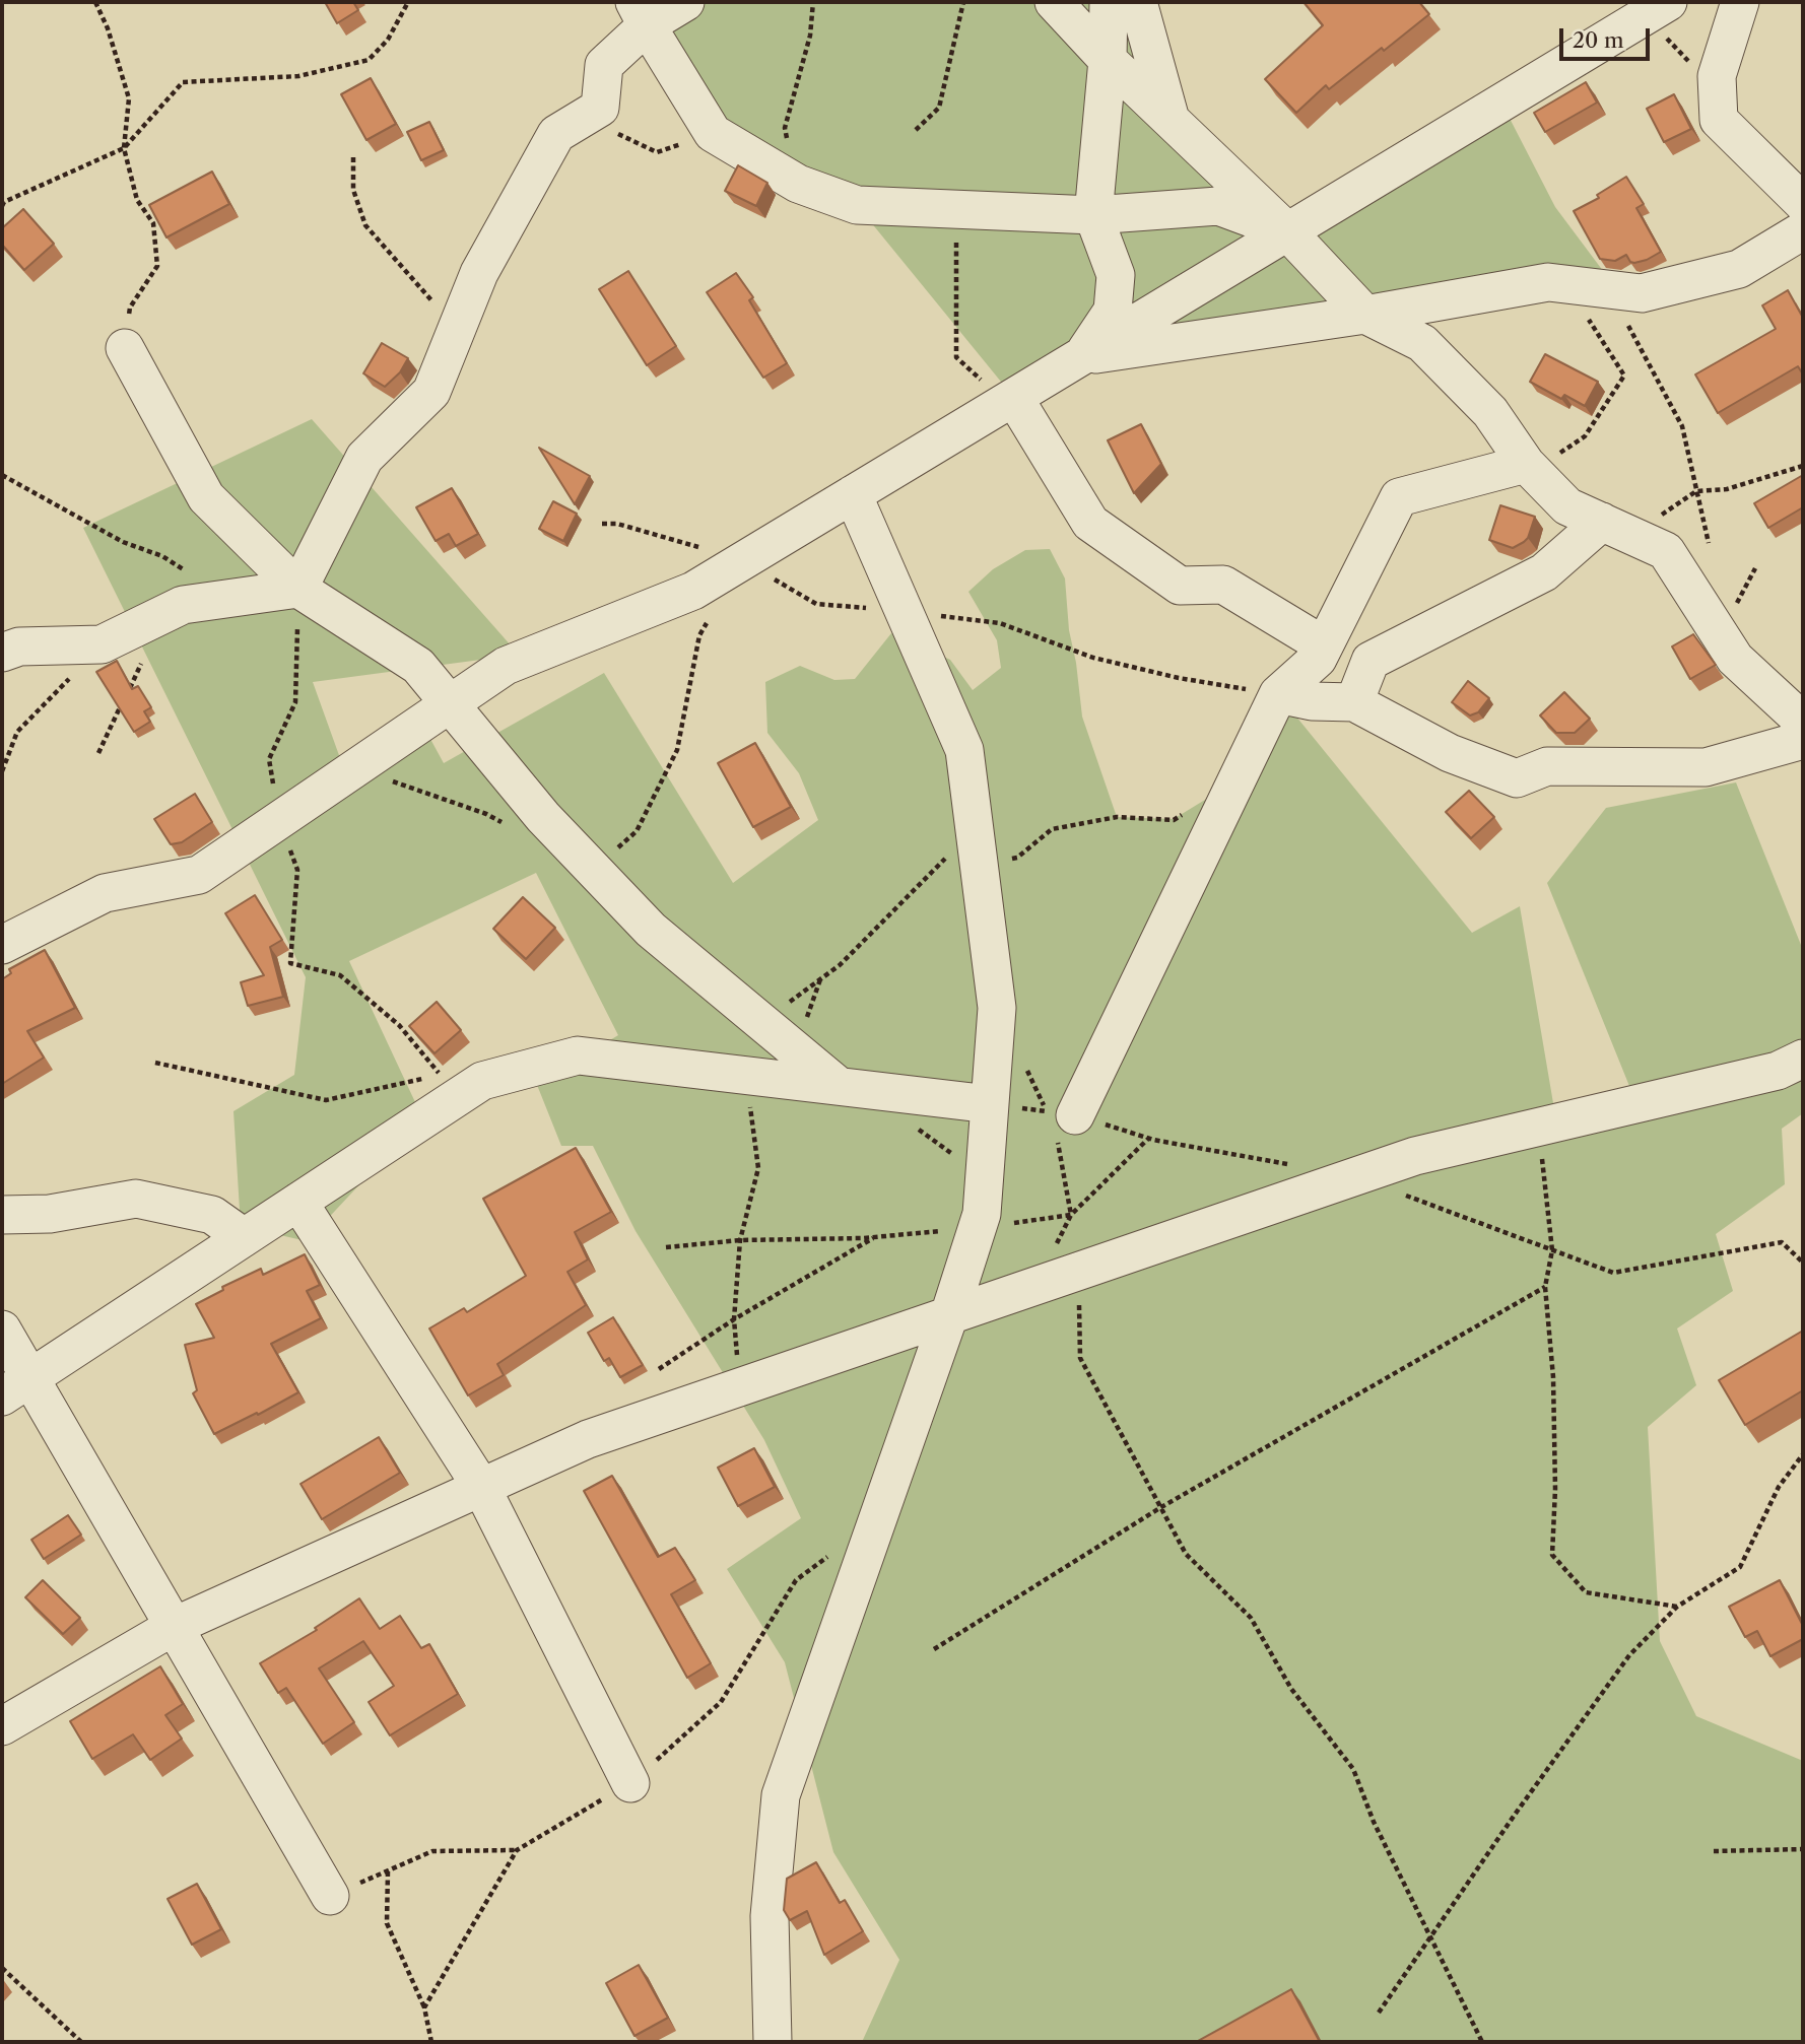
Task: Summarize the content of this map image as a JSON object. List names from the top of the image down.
{
  "scale_bar": "20 m"
}
